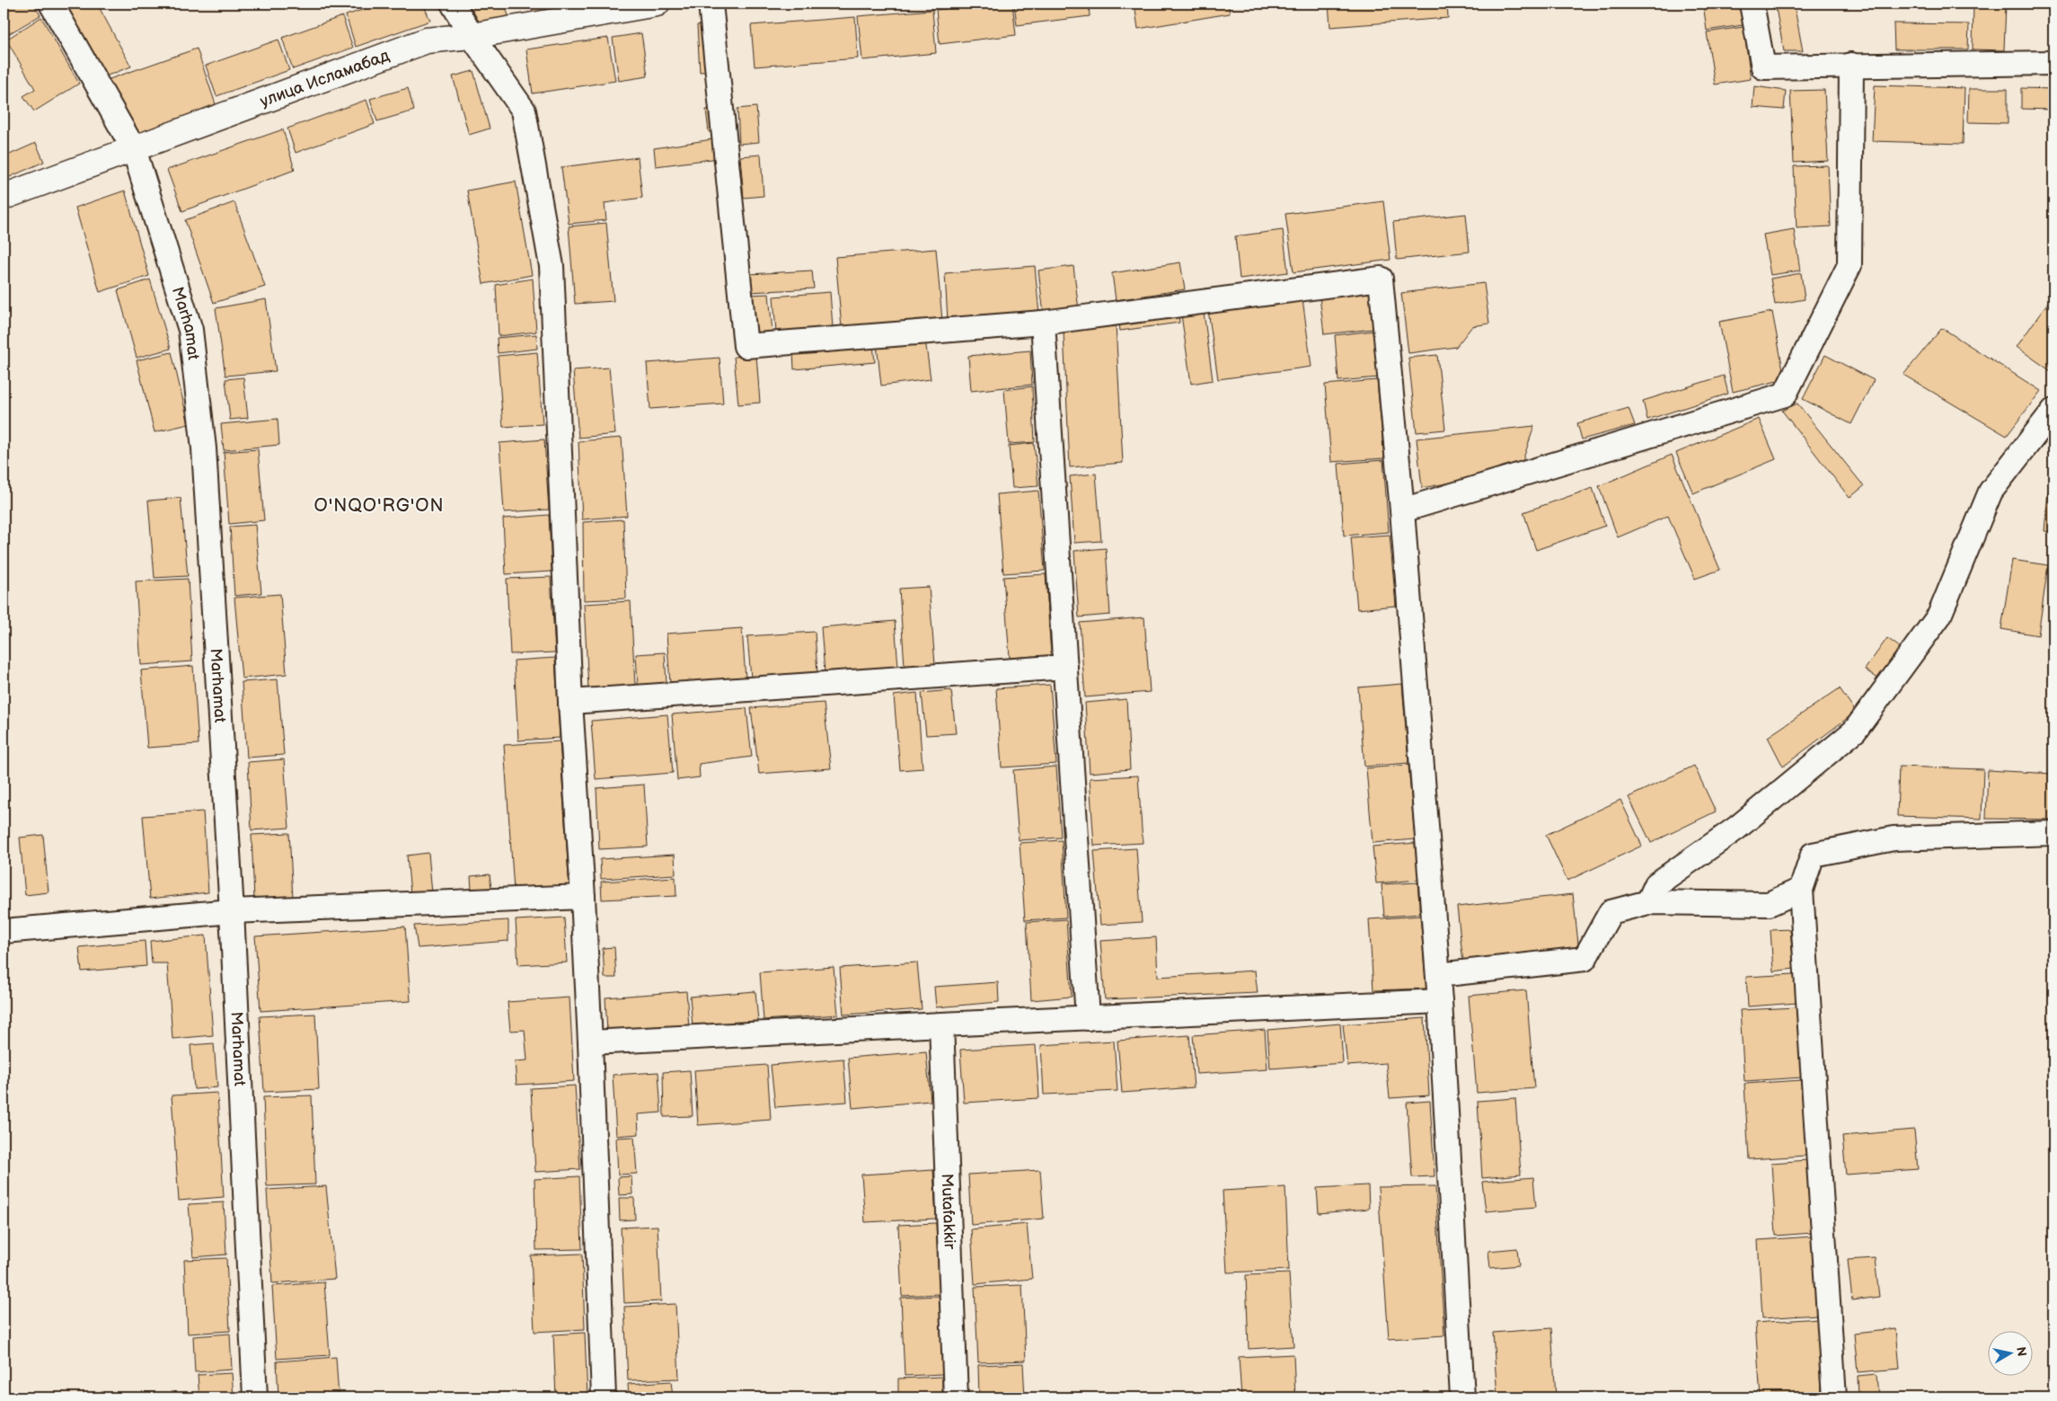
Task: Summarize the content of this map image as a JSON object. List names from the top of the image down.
{
  "streets": {
    "street": ["улица Исламабад", "Marhamat", "Mutafakkir"]
  },
  "crossings": [
    ["улица Исламабад", "Marhamat"]
  ],
  "districts": ["O'NQO'RG'ON"],
  "north": "right"
}
